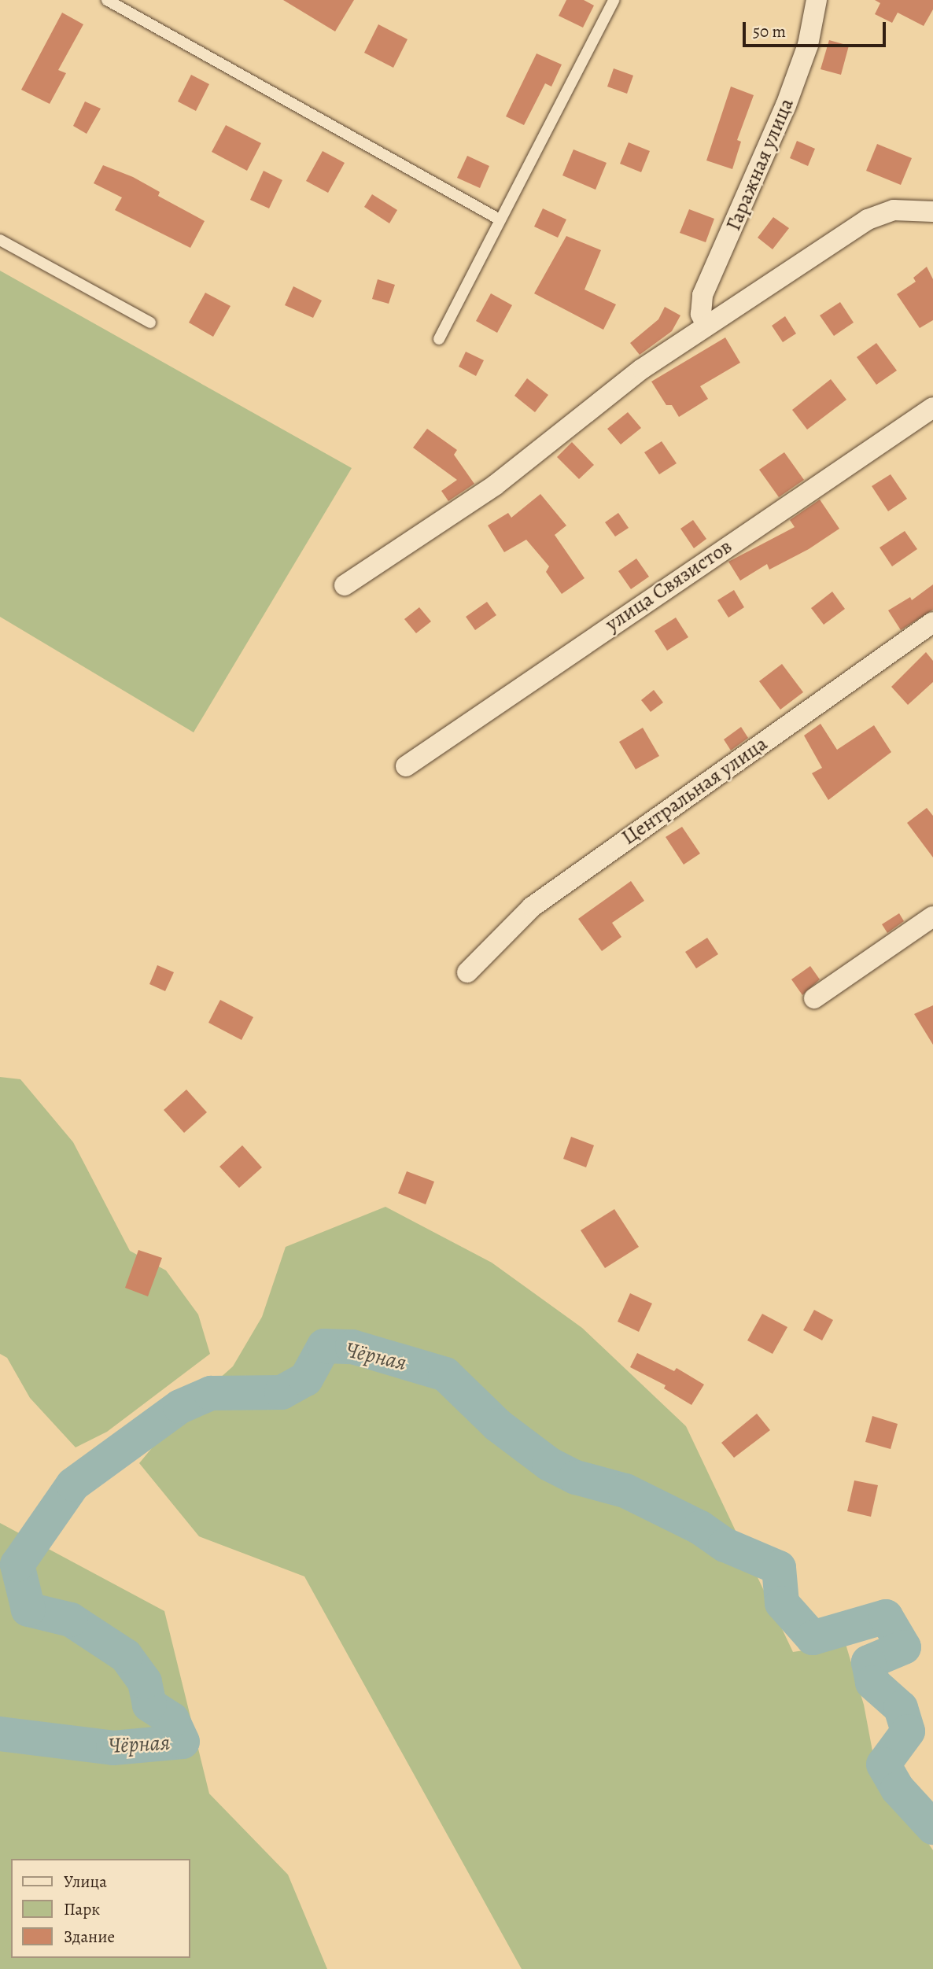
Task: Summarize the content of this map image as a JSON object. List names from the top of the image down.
{
  "streets": {
    "street": ["Гаражная улица", "улица Связистов", "Центральная улица"]
  },
  "water": ["Чёрная"],
  "legend": ["Улица", "Парк", "Здание"],
  "scale_bar": "50 m"
}
